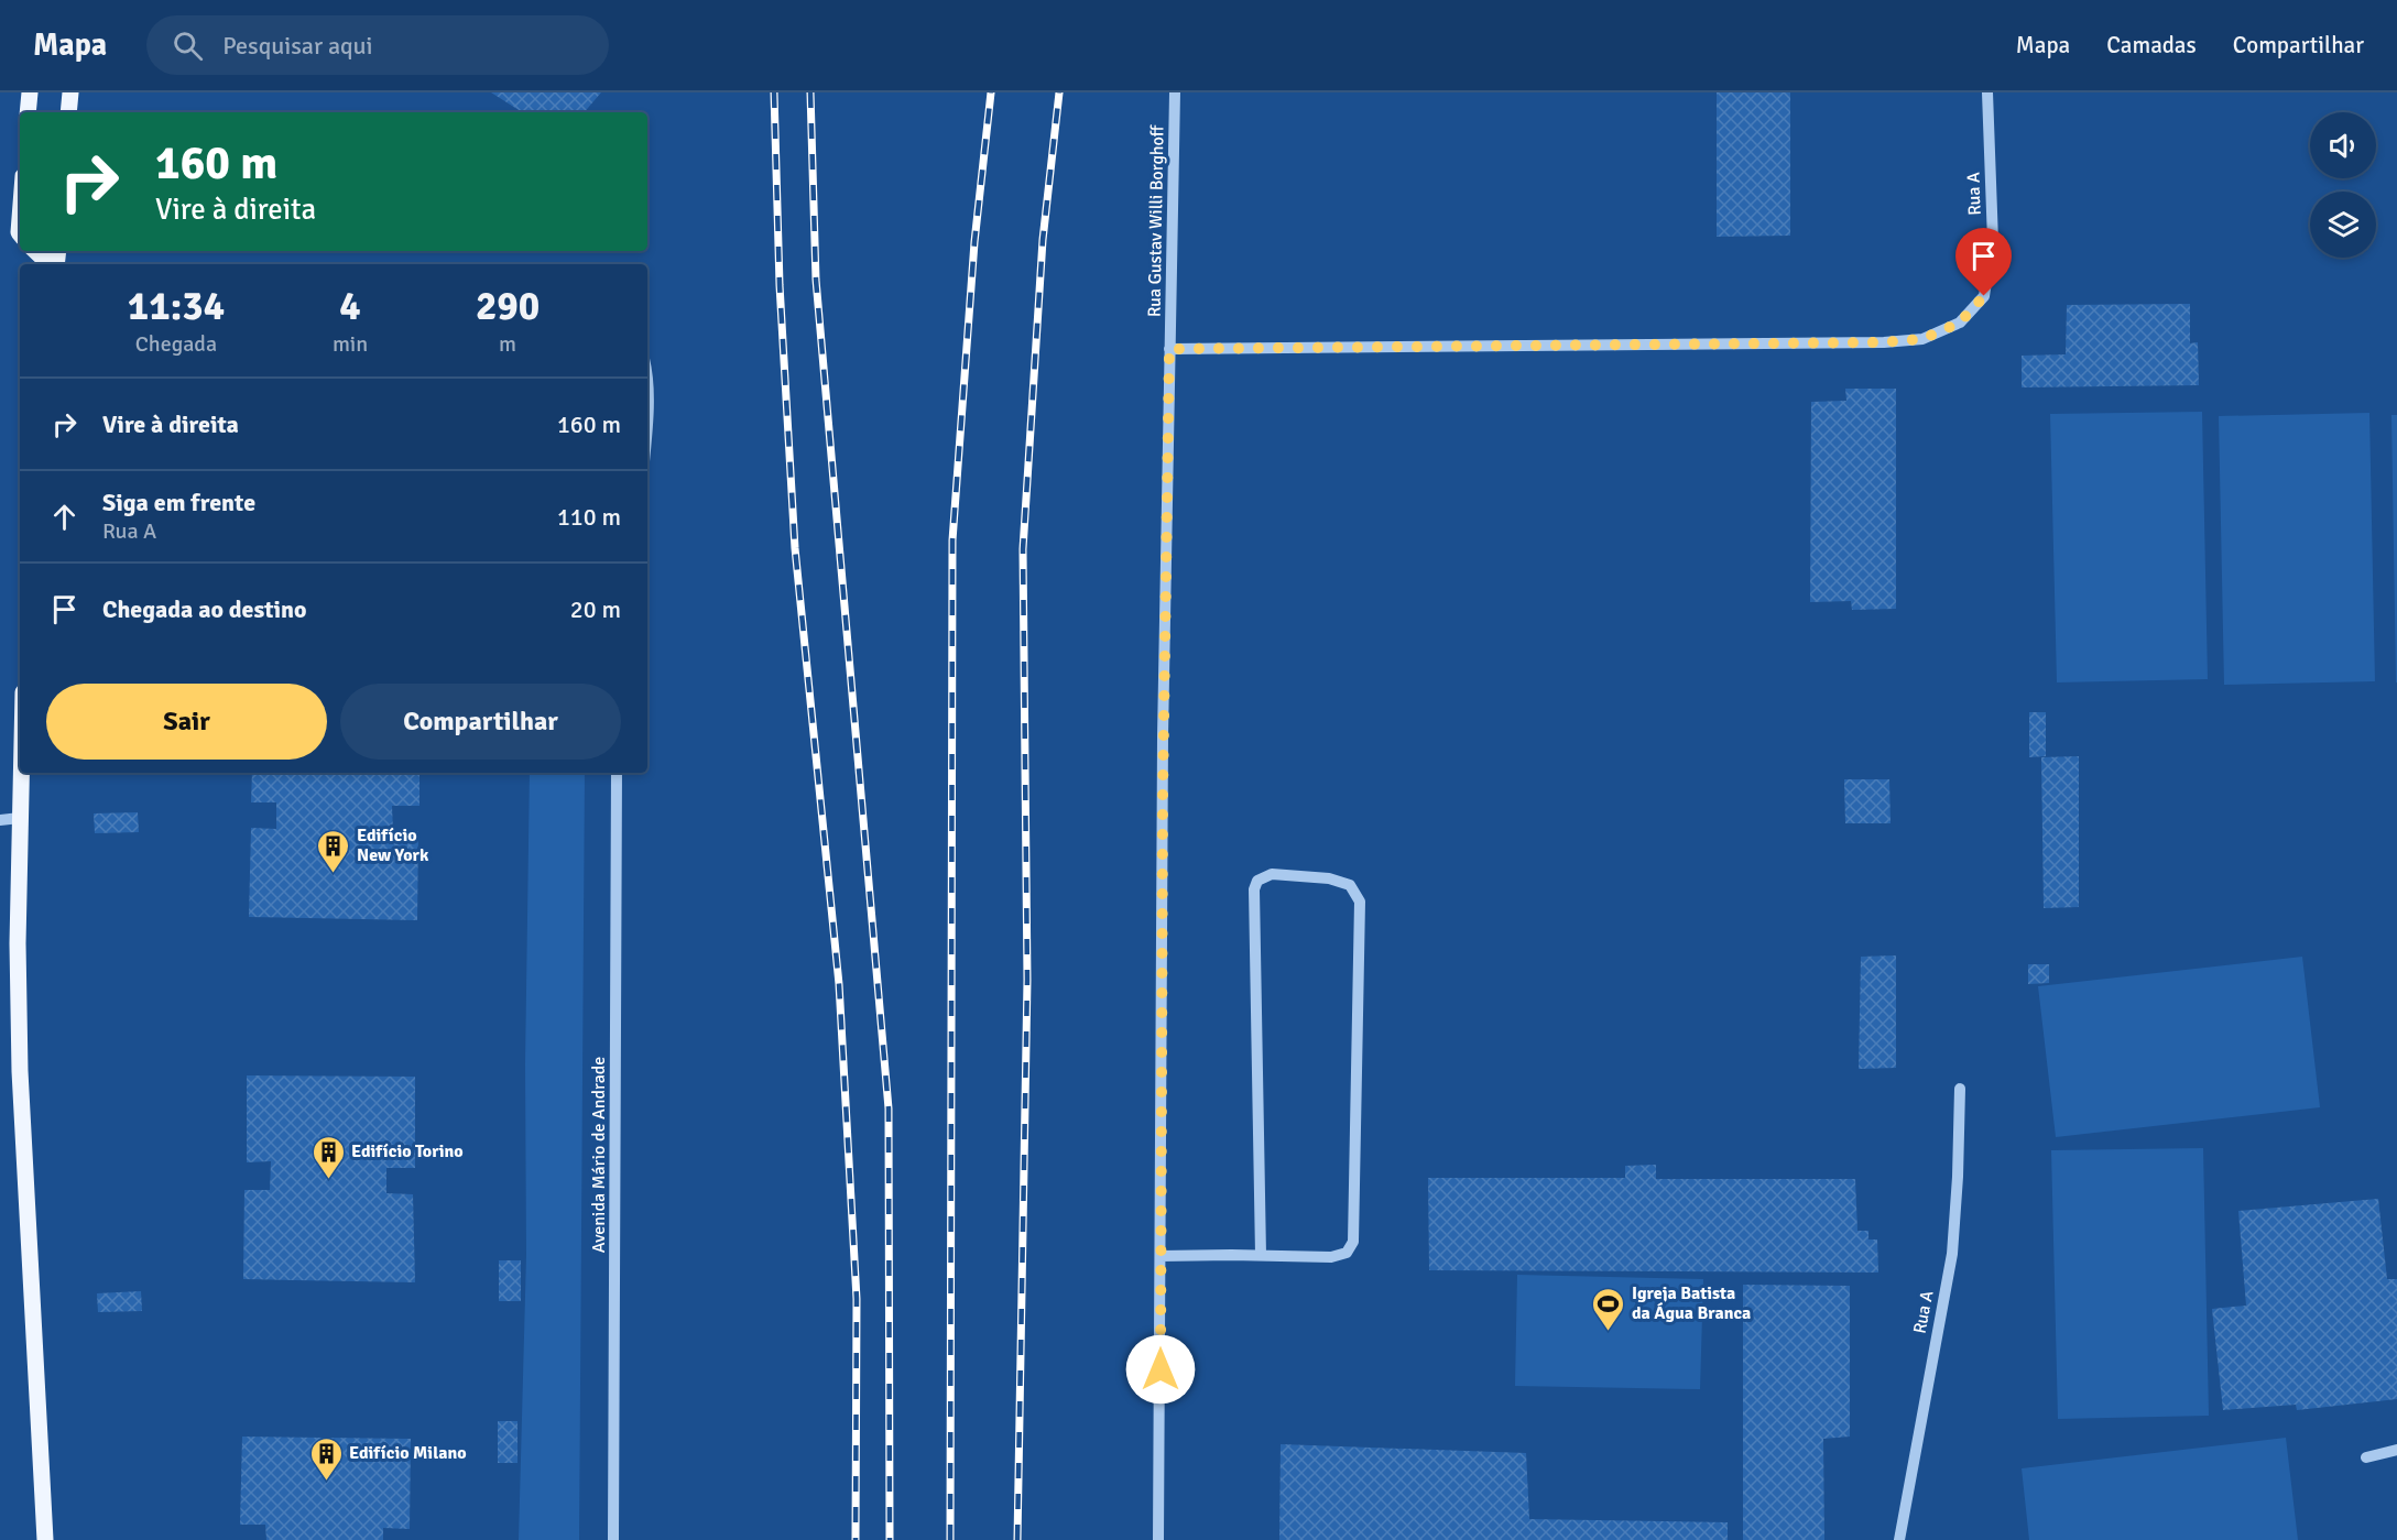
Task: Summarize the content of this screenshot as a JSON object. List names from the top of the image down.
{
  "streets": {
    "street": ["Rua A", "Rua Gustav Willi Borghoff", "Avenida Mário de Andrade"]
  },
  "crossings": [
    ["Rua A", "Rua Gustav Willi Borghoff"]
  ],
  "places": {
    "building": ["Edifício New York", "Edifício Torino", "Edifício Milano"],
    "sports": ["Igreja Batista da Água Branca"]
  },
  "page": {
    "header": "Mapa",
    "search": "Pesquisar aqui",
    "nav": ["Mapa", "Camadas", "Compartilhar"],
    "turn": ["160 m", "Vire à direita"],
    "eta": [
      "11:34",
      "Chegada",
      "4",
      "min",
      "290",
      "m"
    ],
    "list": [
      {
        "name": "Vire à direita",
        "value": "160 m"
      },
      {
        "name": "Siga em frente",
        "note": "Rua A",
        "value": "110 m"
      },
      {
        "name": "Chegada ao destino",
        "value": "20 m"
      }
    ],
    "buttons": ["Sair", "Compartilhar"]
  }
}
